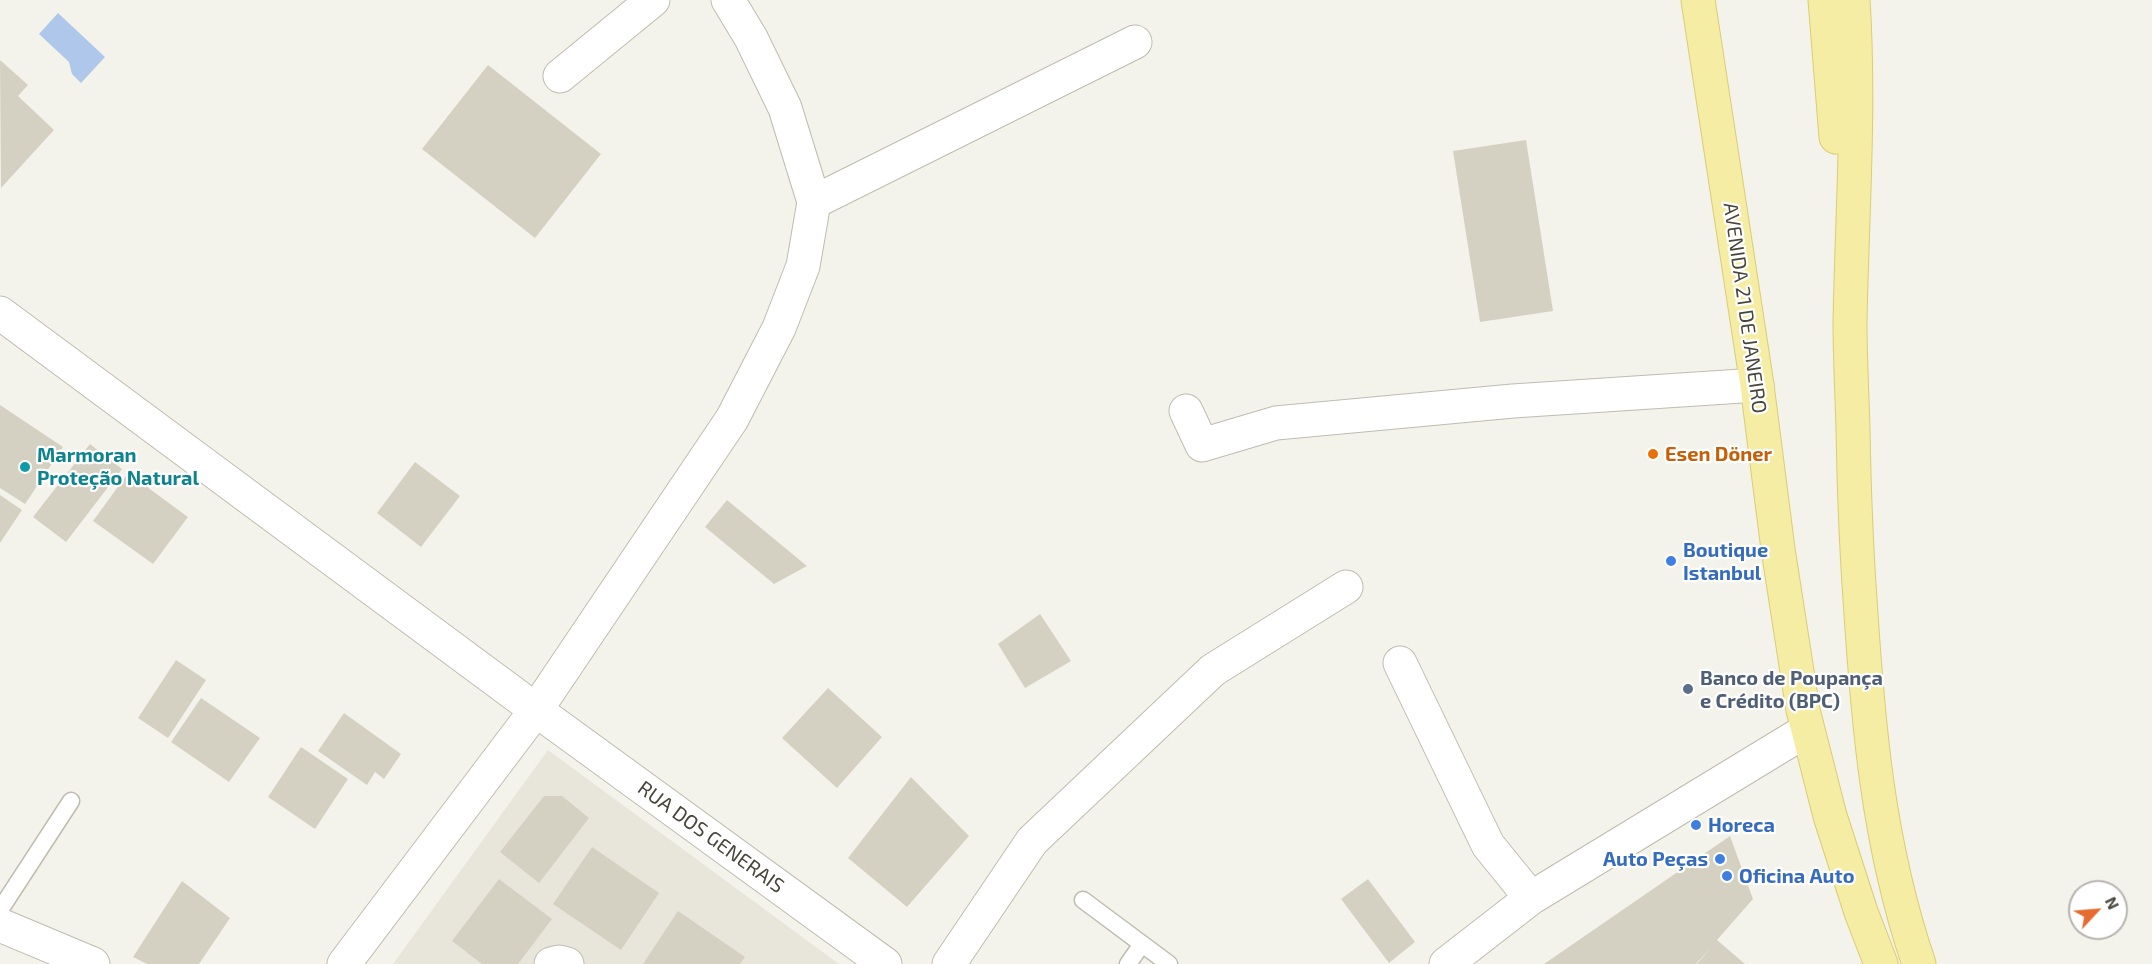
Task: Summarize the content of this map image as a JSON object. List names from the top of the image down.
{
  "streets": {
    "main road": ["AVENIDA 21 DE JANEIRO"],
    "street": ["RUA DOS GENERAIS"]
  },
  "places": [
    "Esen Döner",
    "Marmoran Proteção Natural",
    "Boutique Istanbul",
    "Banco de Poupança e Crédito (BPC)",
    "Horeca",
    "Auto Peças",
    "Oficina Auto"
  ],
  "north": "top right"
}
